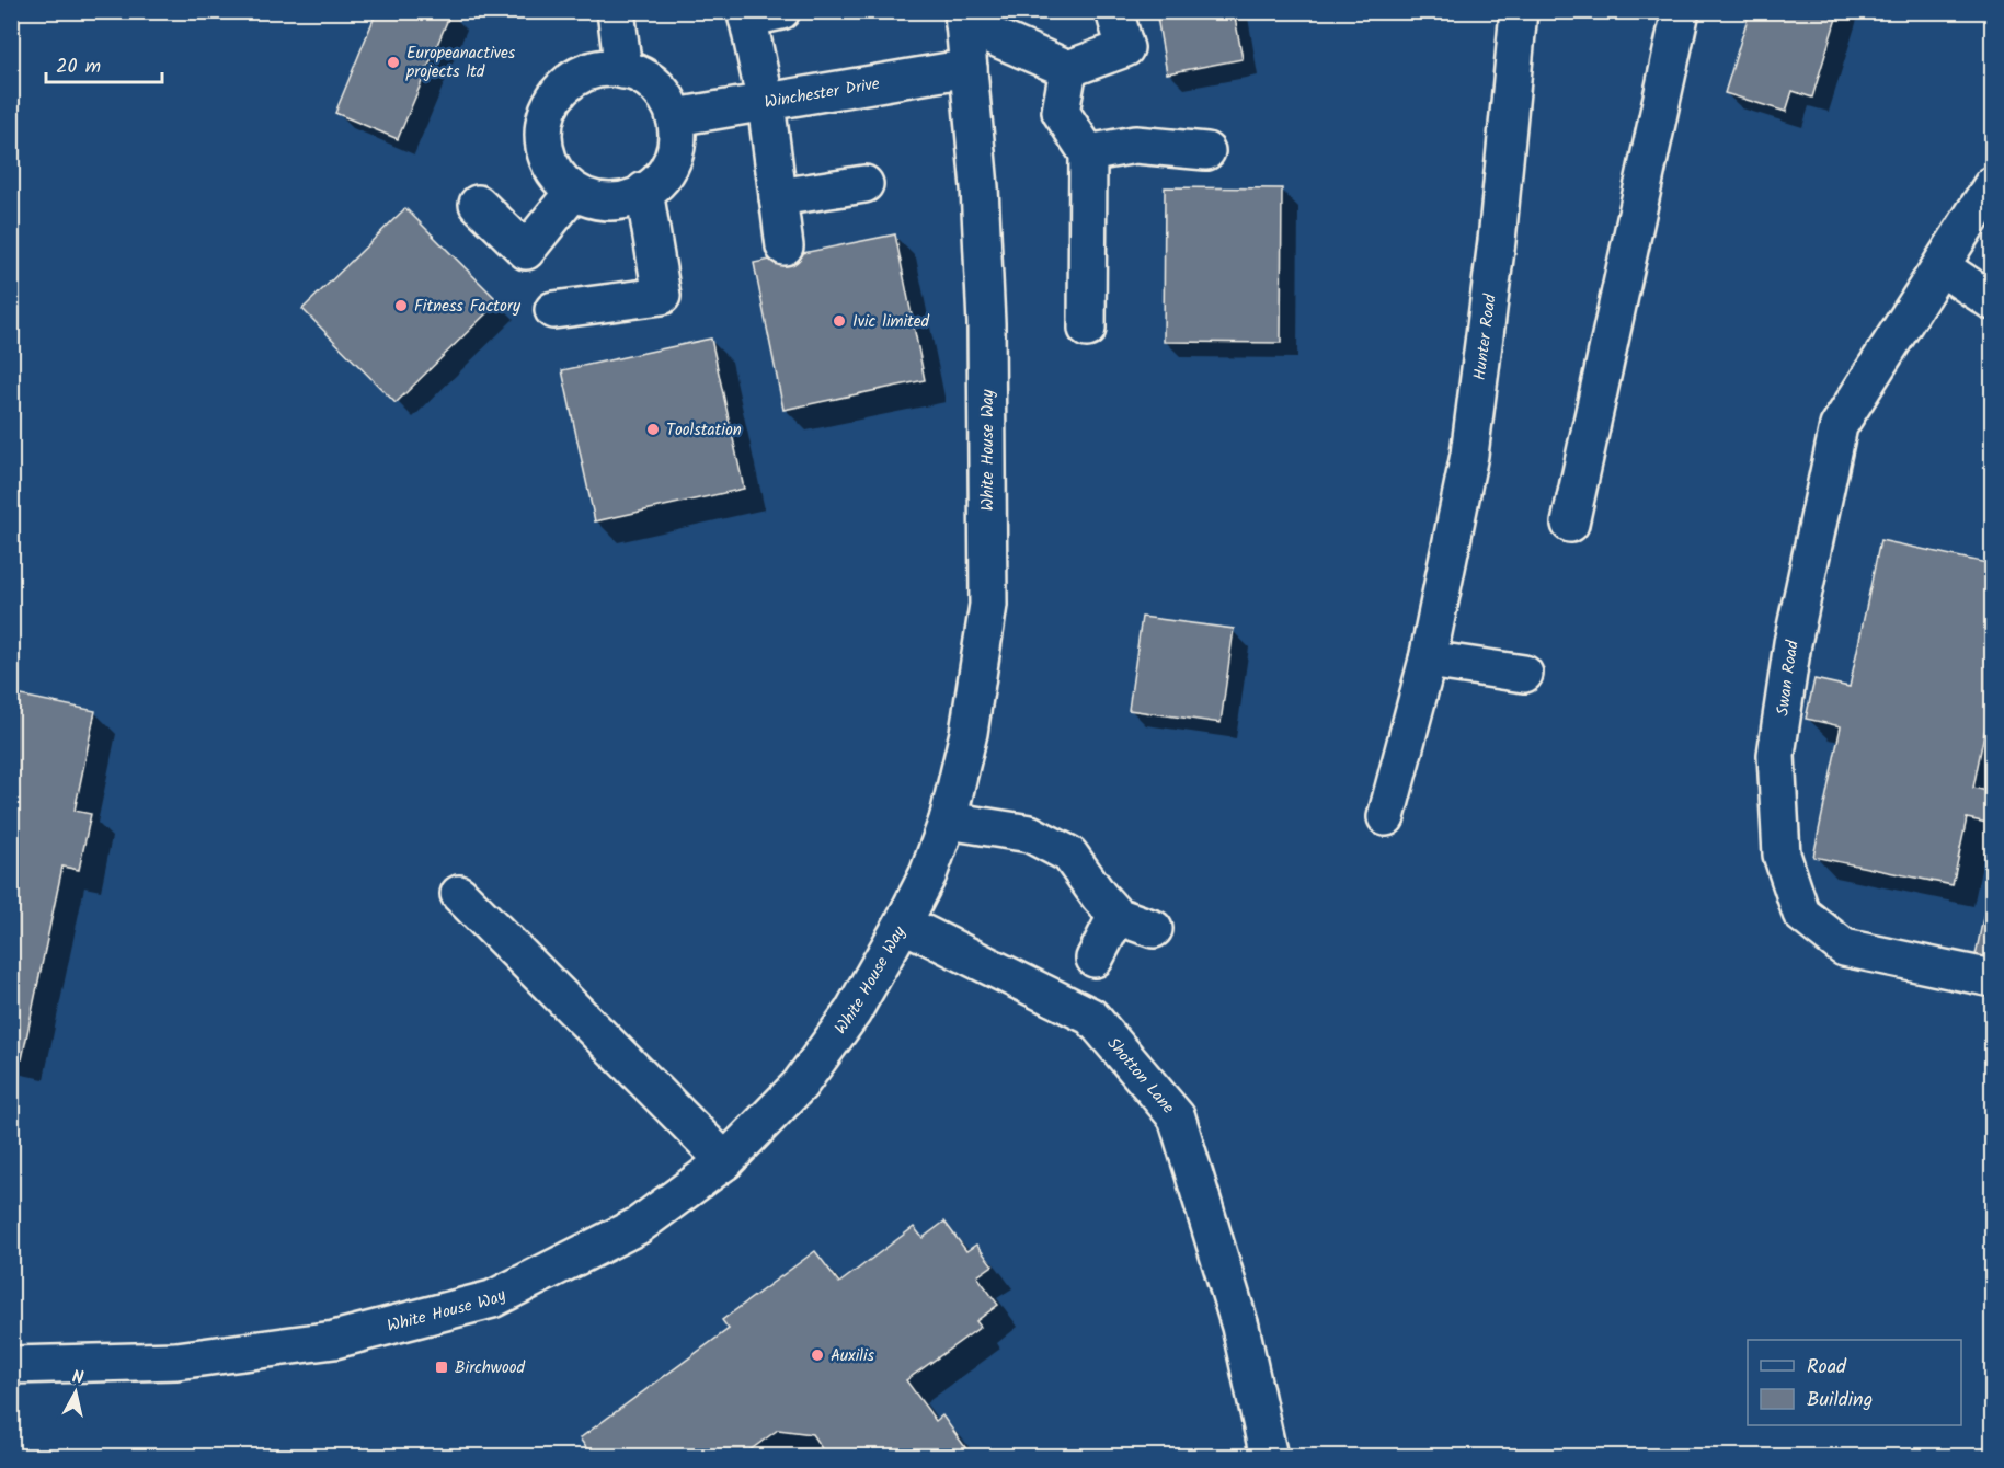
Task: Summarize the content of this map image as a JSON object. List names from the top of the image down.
{
  "streets": {
    "street": [
      "Winchester Drive",
      "Hunter Road",
      "White House Way",
      "Swan Road",
      "Shotton Lane"
    ]
  },
  "crossings": [
    ["Winchester Drive", "White House Way"],
    ["White House Way", "Shotton Lane"]
  ],
  "places": {
    "other": [
      "Europeanactives projects ltd",
      "Fitness Factory",
      "Ivic limited",
      "Toolstation",
      "Auxilis"
    ],
    "transit": ["Birchwood"]
  },
  "legend": ["Road", "Building"],
  "scale_bar": "20 m",
  "north": "top"
}
